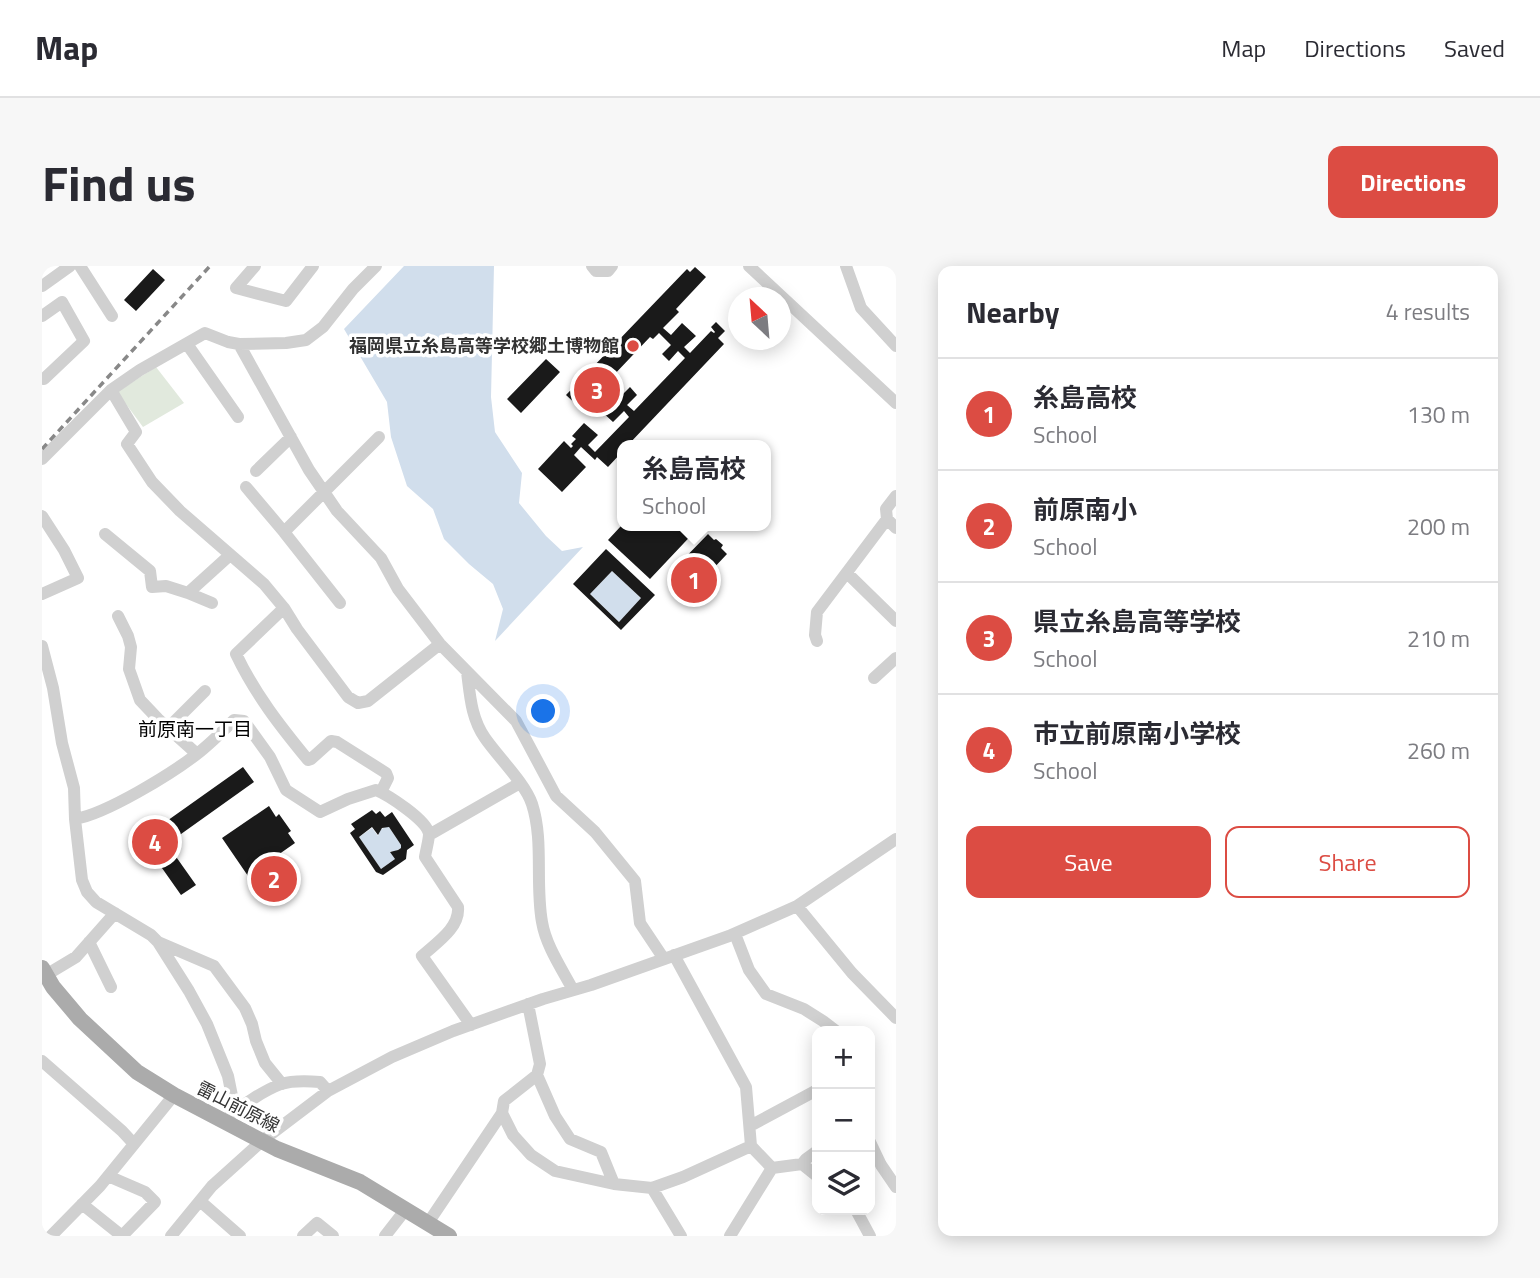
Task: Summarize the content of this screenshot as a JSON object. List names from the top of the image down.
{
  "streets": {
    "main road": ["雷山前原線"]
  },
  "districts": ["前原南一丁目"],
  "places": ["福岡県立糸島高等学校郷土博物館"],
  "north": "top left",
  "page": {
    "header": "Map",
    "nav": ["Map", "Directions", "Saved"],
    "title": "Find us",
    "buttons": [
      "Directions",
      ["Save", "Share"]
    ],
    "heading": ["Nearby", "4 results"],
    "list": [
      {
        "mark": "1",
        "name": "糸島高校",
        "note": "School",
        "value": "130 m"
      },
      {
        "mark": "2",
        "name": "前原南小",
        "note": "School",
        "value": "200 m"
      },
      {
        "mark": "3",
        "name": "県立糸島高等学校",
        "note": "School",
        "value": "210 m"
      },
      {
        "mark": "4",
        "name": "市立前原南小学校",
        "note": "School",
        "value": "260 m"
      }
    ],
    "pins": [
      "3",
      "1",
      "4",
      "2"
    ],
    "popup": ["糸島高校", "School"],
    "map_buttons": ["+", "−"]
  }
}
